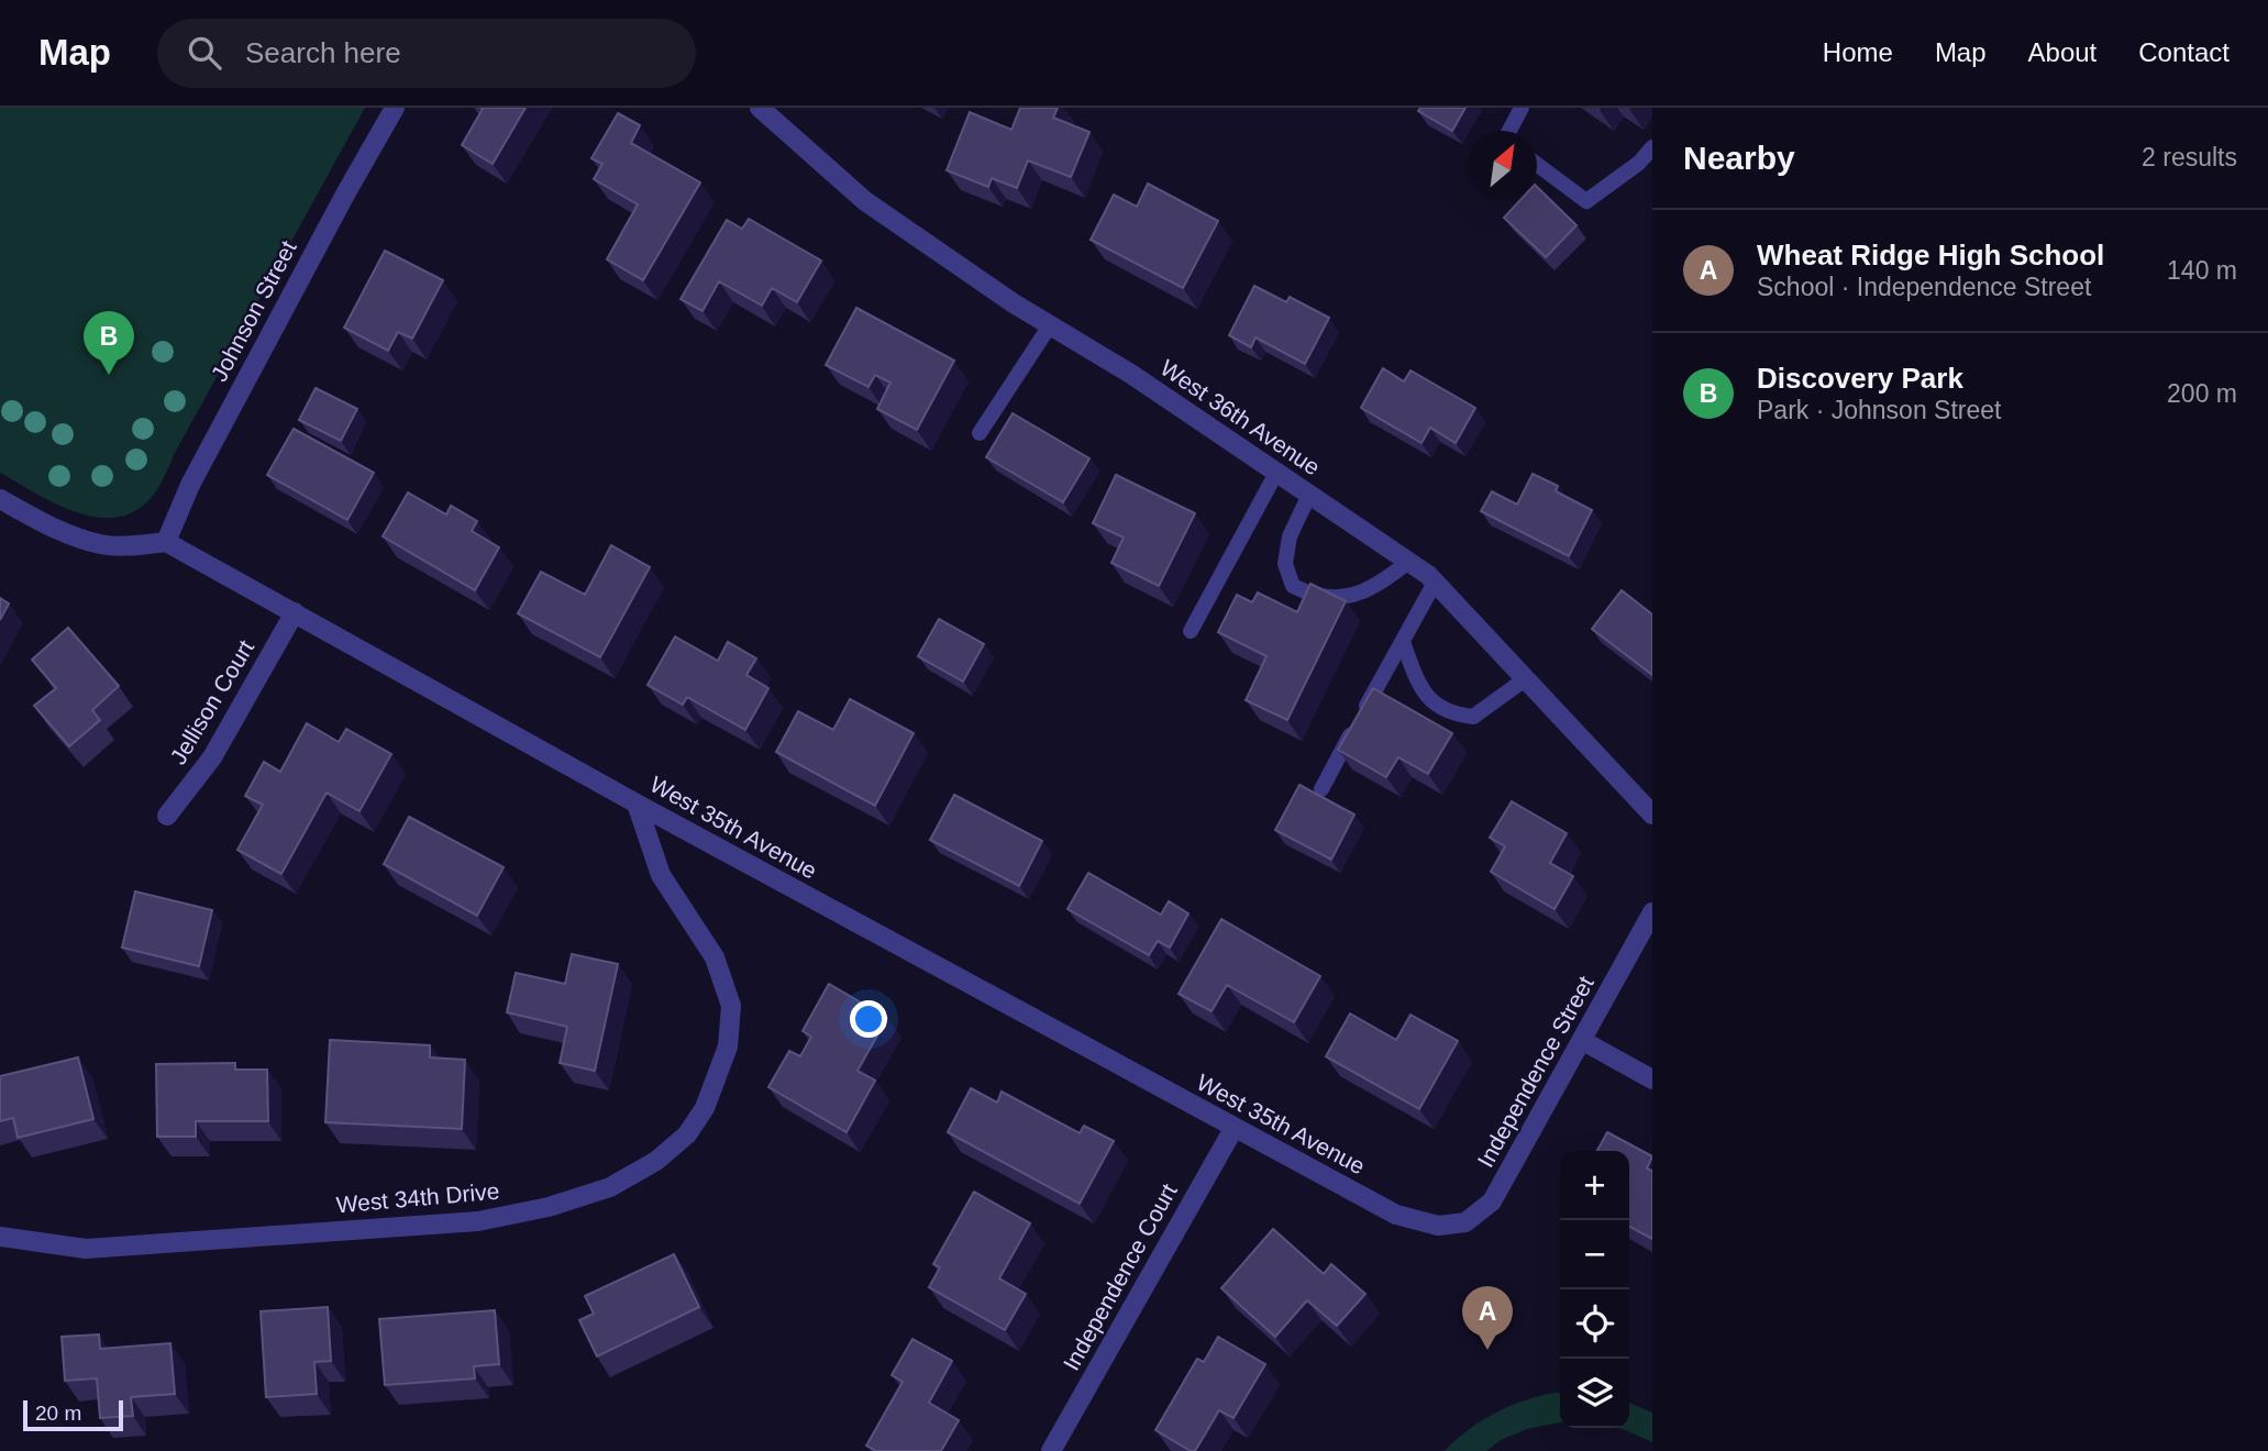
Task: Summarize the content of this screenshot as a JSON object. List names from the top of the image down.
{
  "streets": {
    "street": [
      "Johnson Street",
      "West 36th Avenue",
      "Jellison Court",
      "West 35th Avenue",
      "Independence Street",
      "West 34th Drive",
      "Independence Court"
    ]
  },
  "crossings": [
    ["Johnson Street", "West 35th Avenue"],
    ["Jellison Court", "West 35th Avenue"],
    ["West 35th Avenue", "Independence Street"],
    ["West 35th Avenue", "West 34th Drive"],
    ["West 35th Avenue", "Independence Court"]
  ],
  "scale_bar": "20 m",
  "north": "top right",
  "page": {
    "header": "Map",
    "search": "Search here",
    "nav": [
      "Home",
      "Map",
      "About",
      "Contact"
    ],
    "heading": ["Nearby", "2 results"],
    "list": [
      {
        "mark": "A",
        "name": "Wheat Ridge High School",
        "note": "School · Independence Street",
        "value": "140 m"
      },
      {
        "mark": "B",
        "name": "Discovery Park",
        "note": "Park · Johnson Street",
        "value": "200 m"
      }
    ],
    "pins": ["B", "A"],
    "map_buttons": ["+", "−"],
    "scale": "20 m"
  }
}
